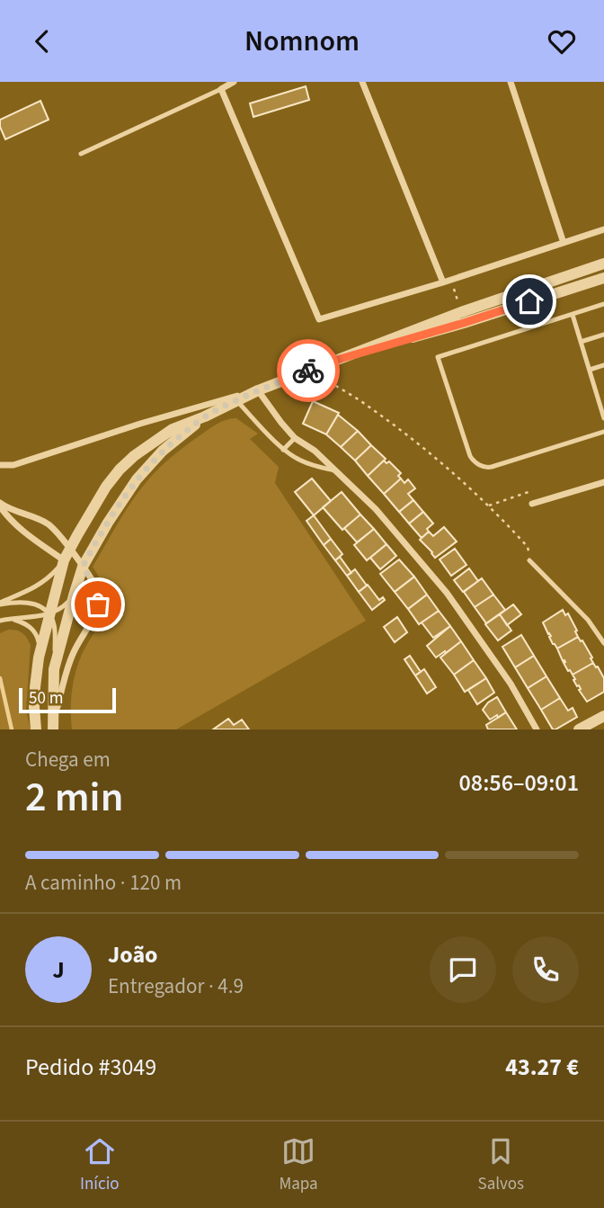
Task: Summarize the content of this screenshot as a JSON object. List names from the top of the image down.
{
  "scale_bar": "50 m",
  "page": {
    "header": "Nomnom",
    "scale": "50 m",
    "heading": ["2 min", "Chega em", "08:56–09:01"],
    "panel": [
      "João",
      "Entregador · 4.9",
      "Pedido #3049",
      "43.27 €"
    ],
    "bar": "A caminho · 120 m",
    "round": "J",
    "tabs": ["Início", "Mapa", "Salvos"]
  }
}
